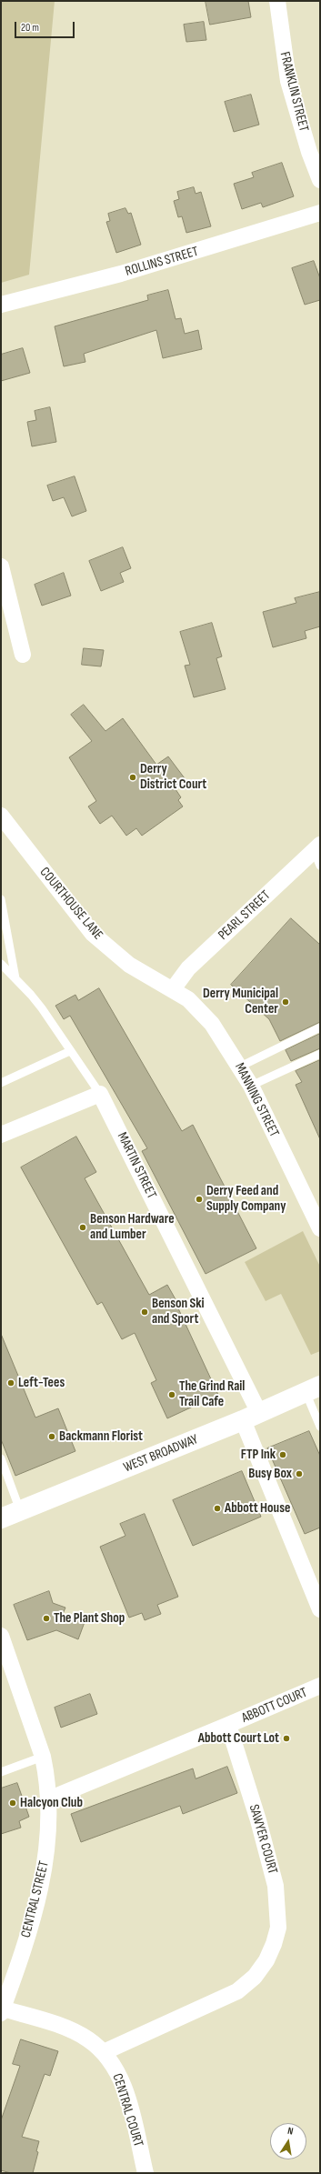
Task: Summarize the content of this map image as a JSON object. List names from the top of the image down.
{
  "streets": {
    "main road": ["WEST BROADWAY"],
    "street": [
      "FRANKLIN STREET",
      "ROLLINS STREET",
      "COURTHOUSE LANE",
      "PEARL STREET",
      "MANNING STREET",
      "MARTIN STREET",
      "ABBOTT COURT",
      "SAWYER COURT",
      "CENTRAL STREET",
      "CENTRAL COURT"
    ]
  },
  "crossings": [
    ["COURTHOUSE LANE", "PEARL STREET"],
    ["COURTHOUSE LANE", "MANNING STREET"],
    ["PEARL STREET", "MANNING STREET"],
    ["MARTIN STREET", "WEST BROADWAY"],
    ["ABBOTT COURT", "SAWYER COURT"],
    ["SAWYER COURT", "CENTRAL COURT"],
    ["CENTRAL STREET", "CENTRAL COURT"]
  ],
  "places": [
    "Derry District Court",
    "Derry Municipal Center",
    "Derry Feed and Supply Company",
    "Benson Hardware and Lumber",
    "Benson Ski and Sport",
    "Left-Tees",
    "The Grind Rail Trail Cafe",
    "Backmann Florist",
    "FTP Ink",
    "Busy Box",
    "Abbott House",
    "The Plant Shop",
    "Abbott Court Lot",
    "Halcyon Club"
  ],
  "scale_bar": "20 m",
  "north": "top"
}
